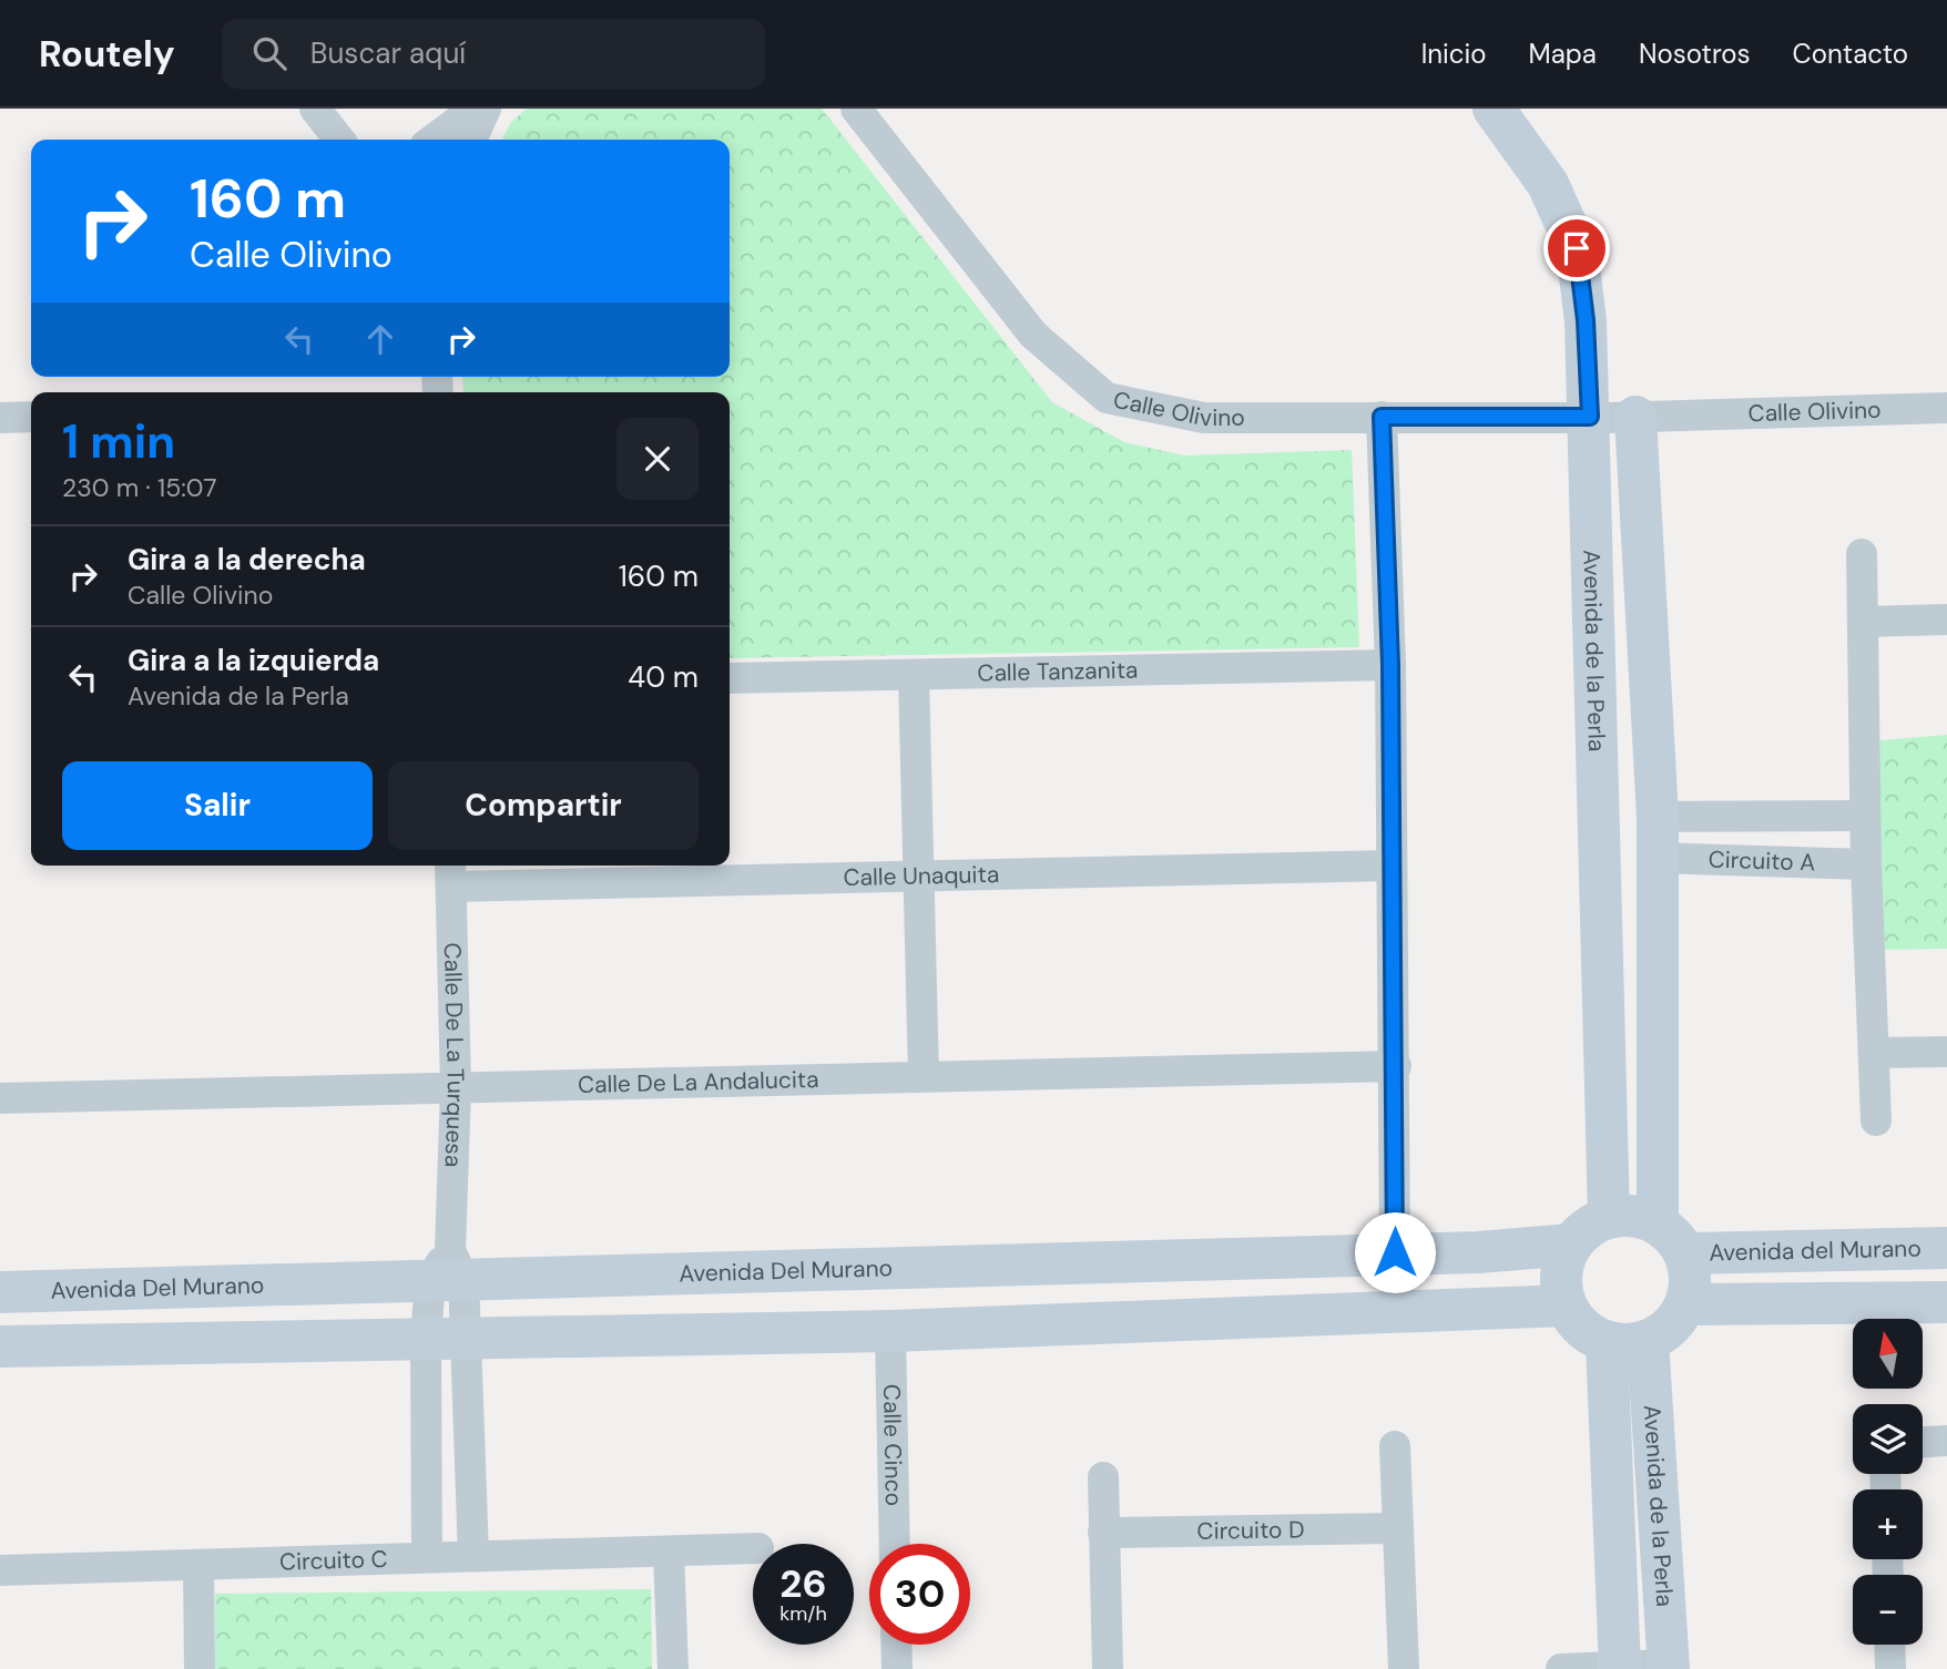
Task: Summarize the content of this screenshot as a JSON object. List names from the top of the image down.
{
  "streets": {
    "street": [
      "Calle Olivino",
      "Avenida de la Perla",
      "Calle Tanzanita",
      "Circuito A",
      "Calle Unaquita",
      "Calle De La Turquesa",
      "Calle De La Andalucita",
      "Avenida del Murano",
      "Avenida Del Murano",
      "Calle Cinco",
      "Circuito D",
      "Circuito C"
    ]
  },
  "crossings": [
    ["Calle Olivino", "Avenida de la Perla"],
    ["Avenida de la Perla", "Circuito A"],
    ["Avenida de la Perla", "Avenida del Murano"],
    ["Avenida de la Perla", "Avenida Del Murano"],
    ["Calle Unaquita", "Calle De La Turquesa"],
    ["Calle De La Turquesa", "Calle De La Andalucita"],
    ["Calle De La Turquesa", "Avenida Del Murano"],
    ["Calle De La Turquesa", "Circuito C"],
    ["Avenida del Murano", "Avenida Del Murano"]
  ],
  "north": "top",
  "page": {
    "header": "Routely",
    "search": "Buscar aquí",
    "nav": [
      "Inicio",
      "Mapa",
      "Nosotros",
      "Contacto"
    ],
    "turn": ["160 m", "Calle Olivino"],
    "heading": ["1 min", "230 m · 15:07"],
    "list": [
      {
        "name": "Gira a la derecha",
        "note": "Calle Olivino",
        "value": "160 m"
      },
      {
        "name": "Gira a la izquierda",
        "note": "Avenida de la Perla",
        "value": "40 m"
      }
    ],
    "buttons": ["Salir", "Compartir"],
    "map_buttons": ["+", "−"],
    "speed": "26 km/h",
    "limit": "30"
  }
}
